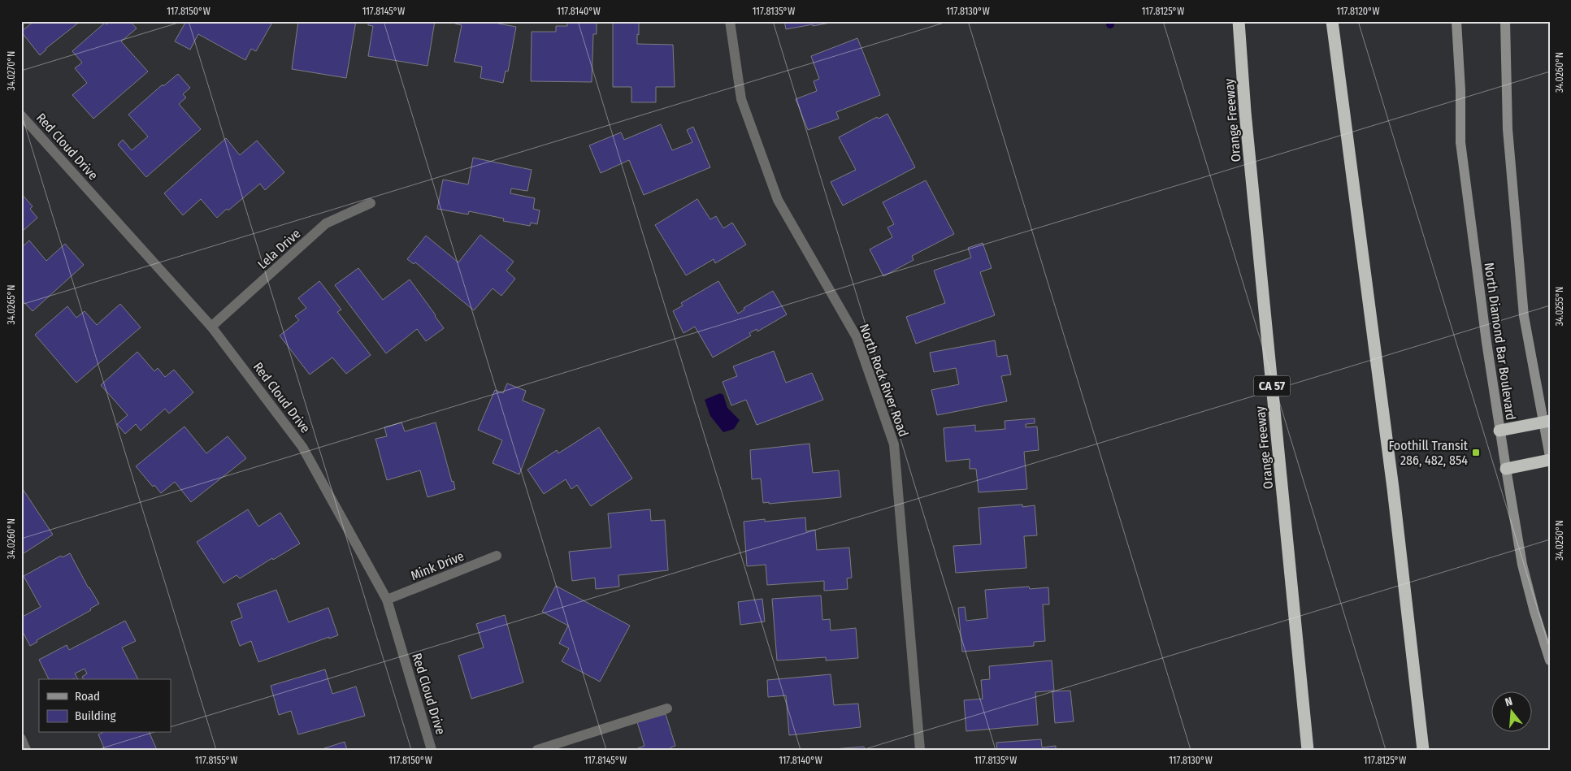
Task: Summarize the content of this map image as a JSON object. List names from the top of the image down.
{
  "streets": {
    "highway": ["Orange Freeway", "CA 57"],
    "main road": ["North Diamond Bar Boulevard"],
    "street": [
      "Red Cloud Drive",
      "Lela Drive",
      "North Rock River Road",
      "Mink Drive"
    ]
  },
  "crossings": [
    ["Red Cloud Drive", "Lela Drive"],
    ["Red Cloud Drive", "Mink Drive"]
  ],
  "places": {
    "transit": ["Foothill Transit 286, 482, 854"]
  },
  "legend": ["Road", "Building"],
  "north": "top",
  "coordinates": [
    "117.8150°W",
    "117.8145°W",
    "117.8140°W",
    "117.8135°W",
    "117.8130°W",
    "117.8125°W",
    "117.8120°W",
    "34.0270°N",
    "34.0260°N",
    "34.0265°N",
    "34.0255°N",
    "34.0250°N",
    "117.8155°W"
  ]
}
